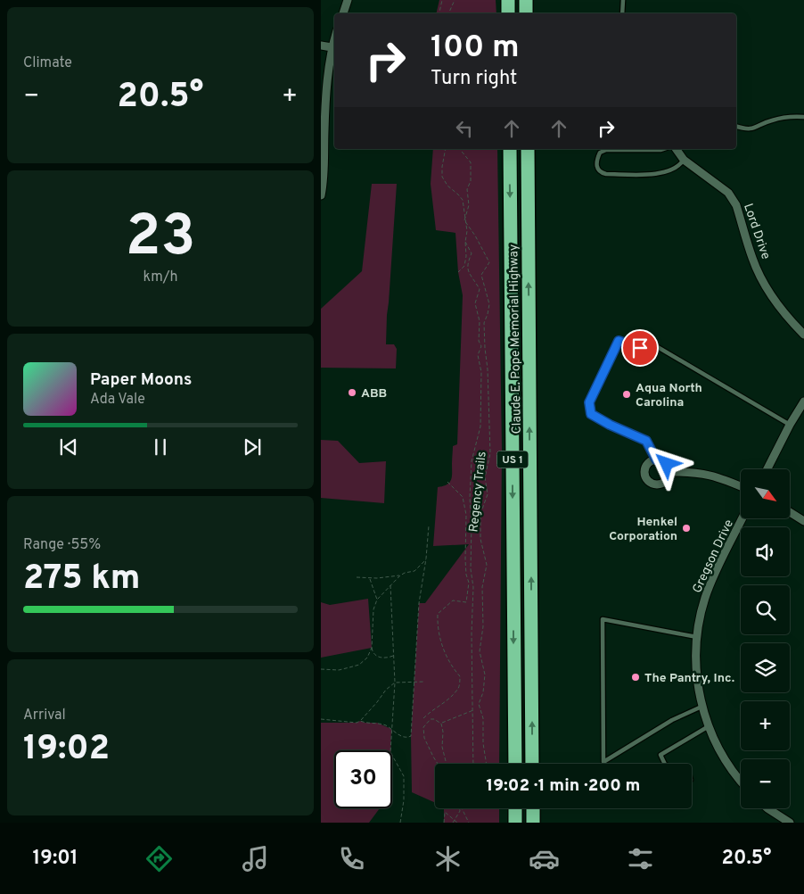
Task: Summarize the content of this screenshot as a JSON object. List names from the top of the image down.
{
  "streets": {
    "highway": ["Claude E. Pope Memorial Highway", "US 1"],
    "street": ["Lord Drive", "Gregson Drive"],
    "path": ["Regency Trails"]
  },
  "places": [
    "ABB",
    "Aqua North Carolina",
    "Henkel Corporation",
    "The Pantry, Inc."
  ],
  "north": "bottom right",
  "page": {
    "tile": [
      "Climate",
      ["23", "km/h"],
      ["Range · 55%", "275 km"],
      ["Arrival", "19:02"]
    ],
    "turn": ["100 m", "Turn right"],
    "heat": ["−", "20.5°", "+"],
    "song": ["Paper Moons", "Ada Vale"],
    "map_buttons": ["+", "−"],
    "limit": "30",
    "trip": "19:02 · 1 min · 200 m",
    "tabs": ["19:01", "20.5°"]
  }
}
